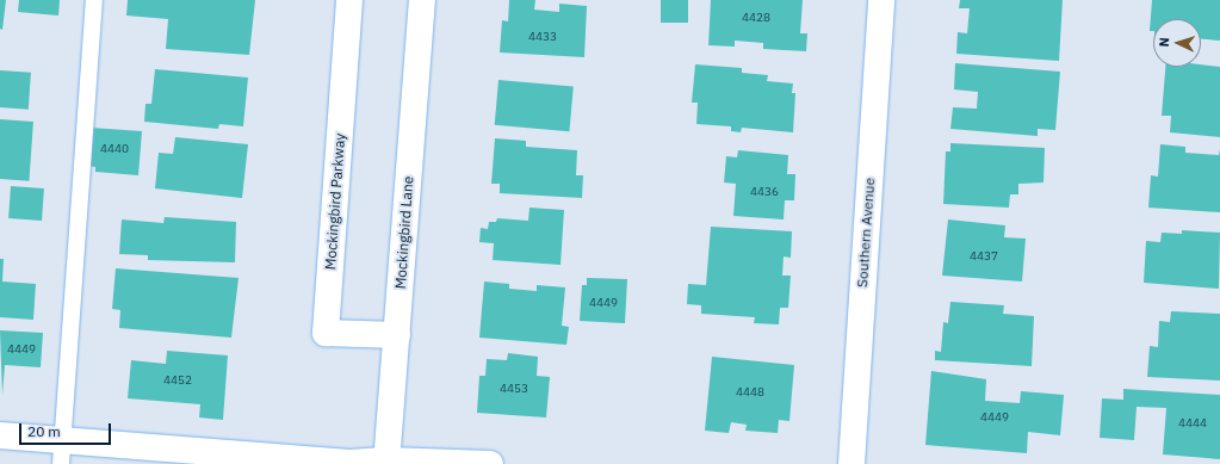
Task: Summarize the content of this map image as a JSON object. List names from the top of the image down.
{
  "streets": {
    "street": ["Mockingbird Parkway", "Mockingbird Lane", "Southern Avenue"]
  },
  "crossings": [
    ["Mockingbird Parkway", "Mockingbird Lane"]
  ],
  "house_numbers": [
    "4428",
    "4433",
    "4440",
    "4436",
    "4437",
    "4449",
    "4449",
    "4452",
    "4453",
    "4448",
    "4449",
    "4444"
  ],
  "scale_bar": "20 m",
  "north": "left"
}
